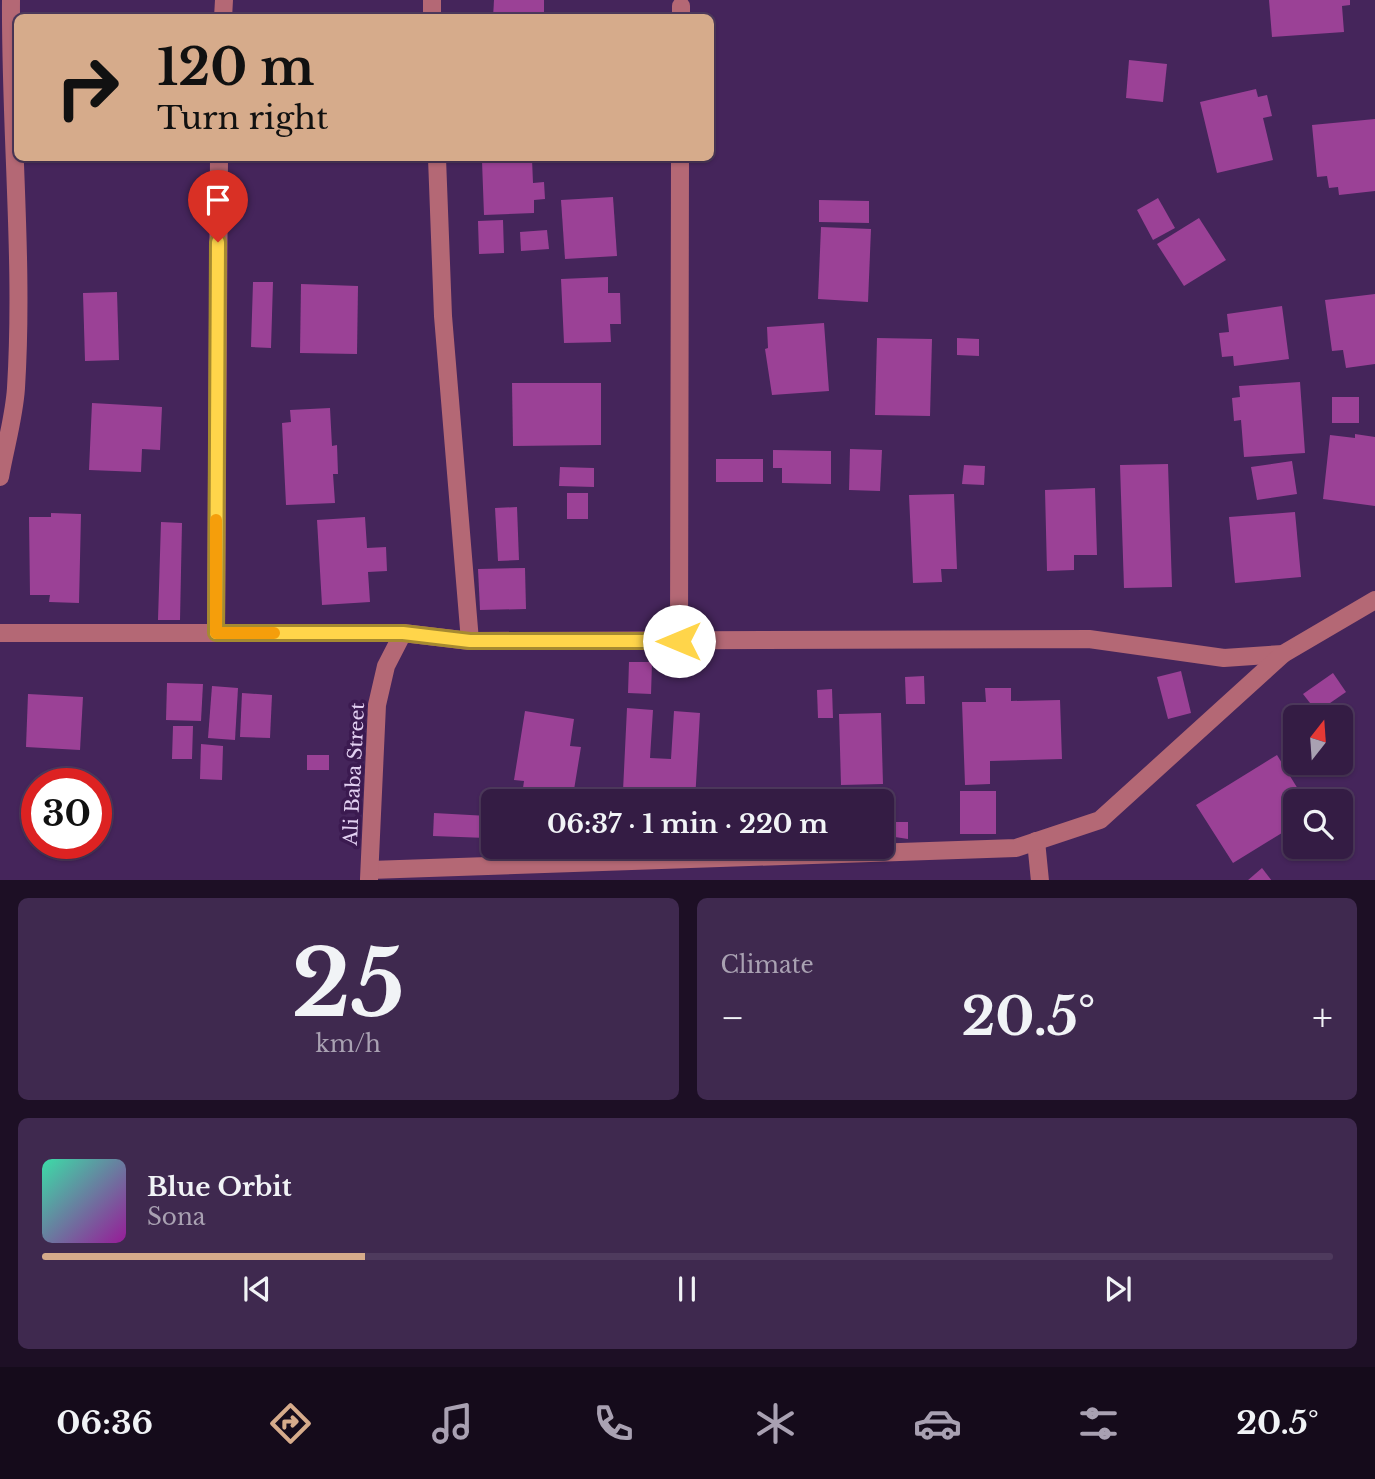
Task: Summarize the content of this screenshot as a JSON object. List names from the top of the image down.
{
  "streets": {
    "street": ["Ali Baba Street"]
  },
  "north": "top",
  "page": {
    "turn": ["120 m", "Turn right"],
    "limit": "30",
    "trip": "06:37 · 1 min · 220 m",
    "tile": [
      ["25", "km/h"],
      "Climate"
    ],
    "heat": ["−", "20.5°", "+"],
    "song": ["Blue Orbit", "Sona"],
    "tabs": ["06:36", "20.5°"]
  }
}
